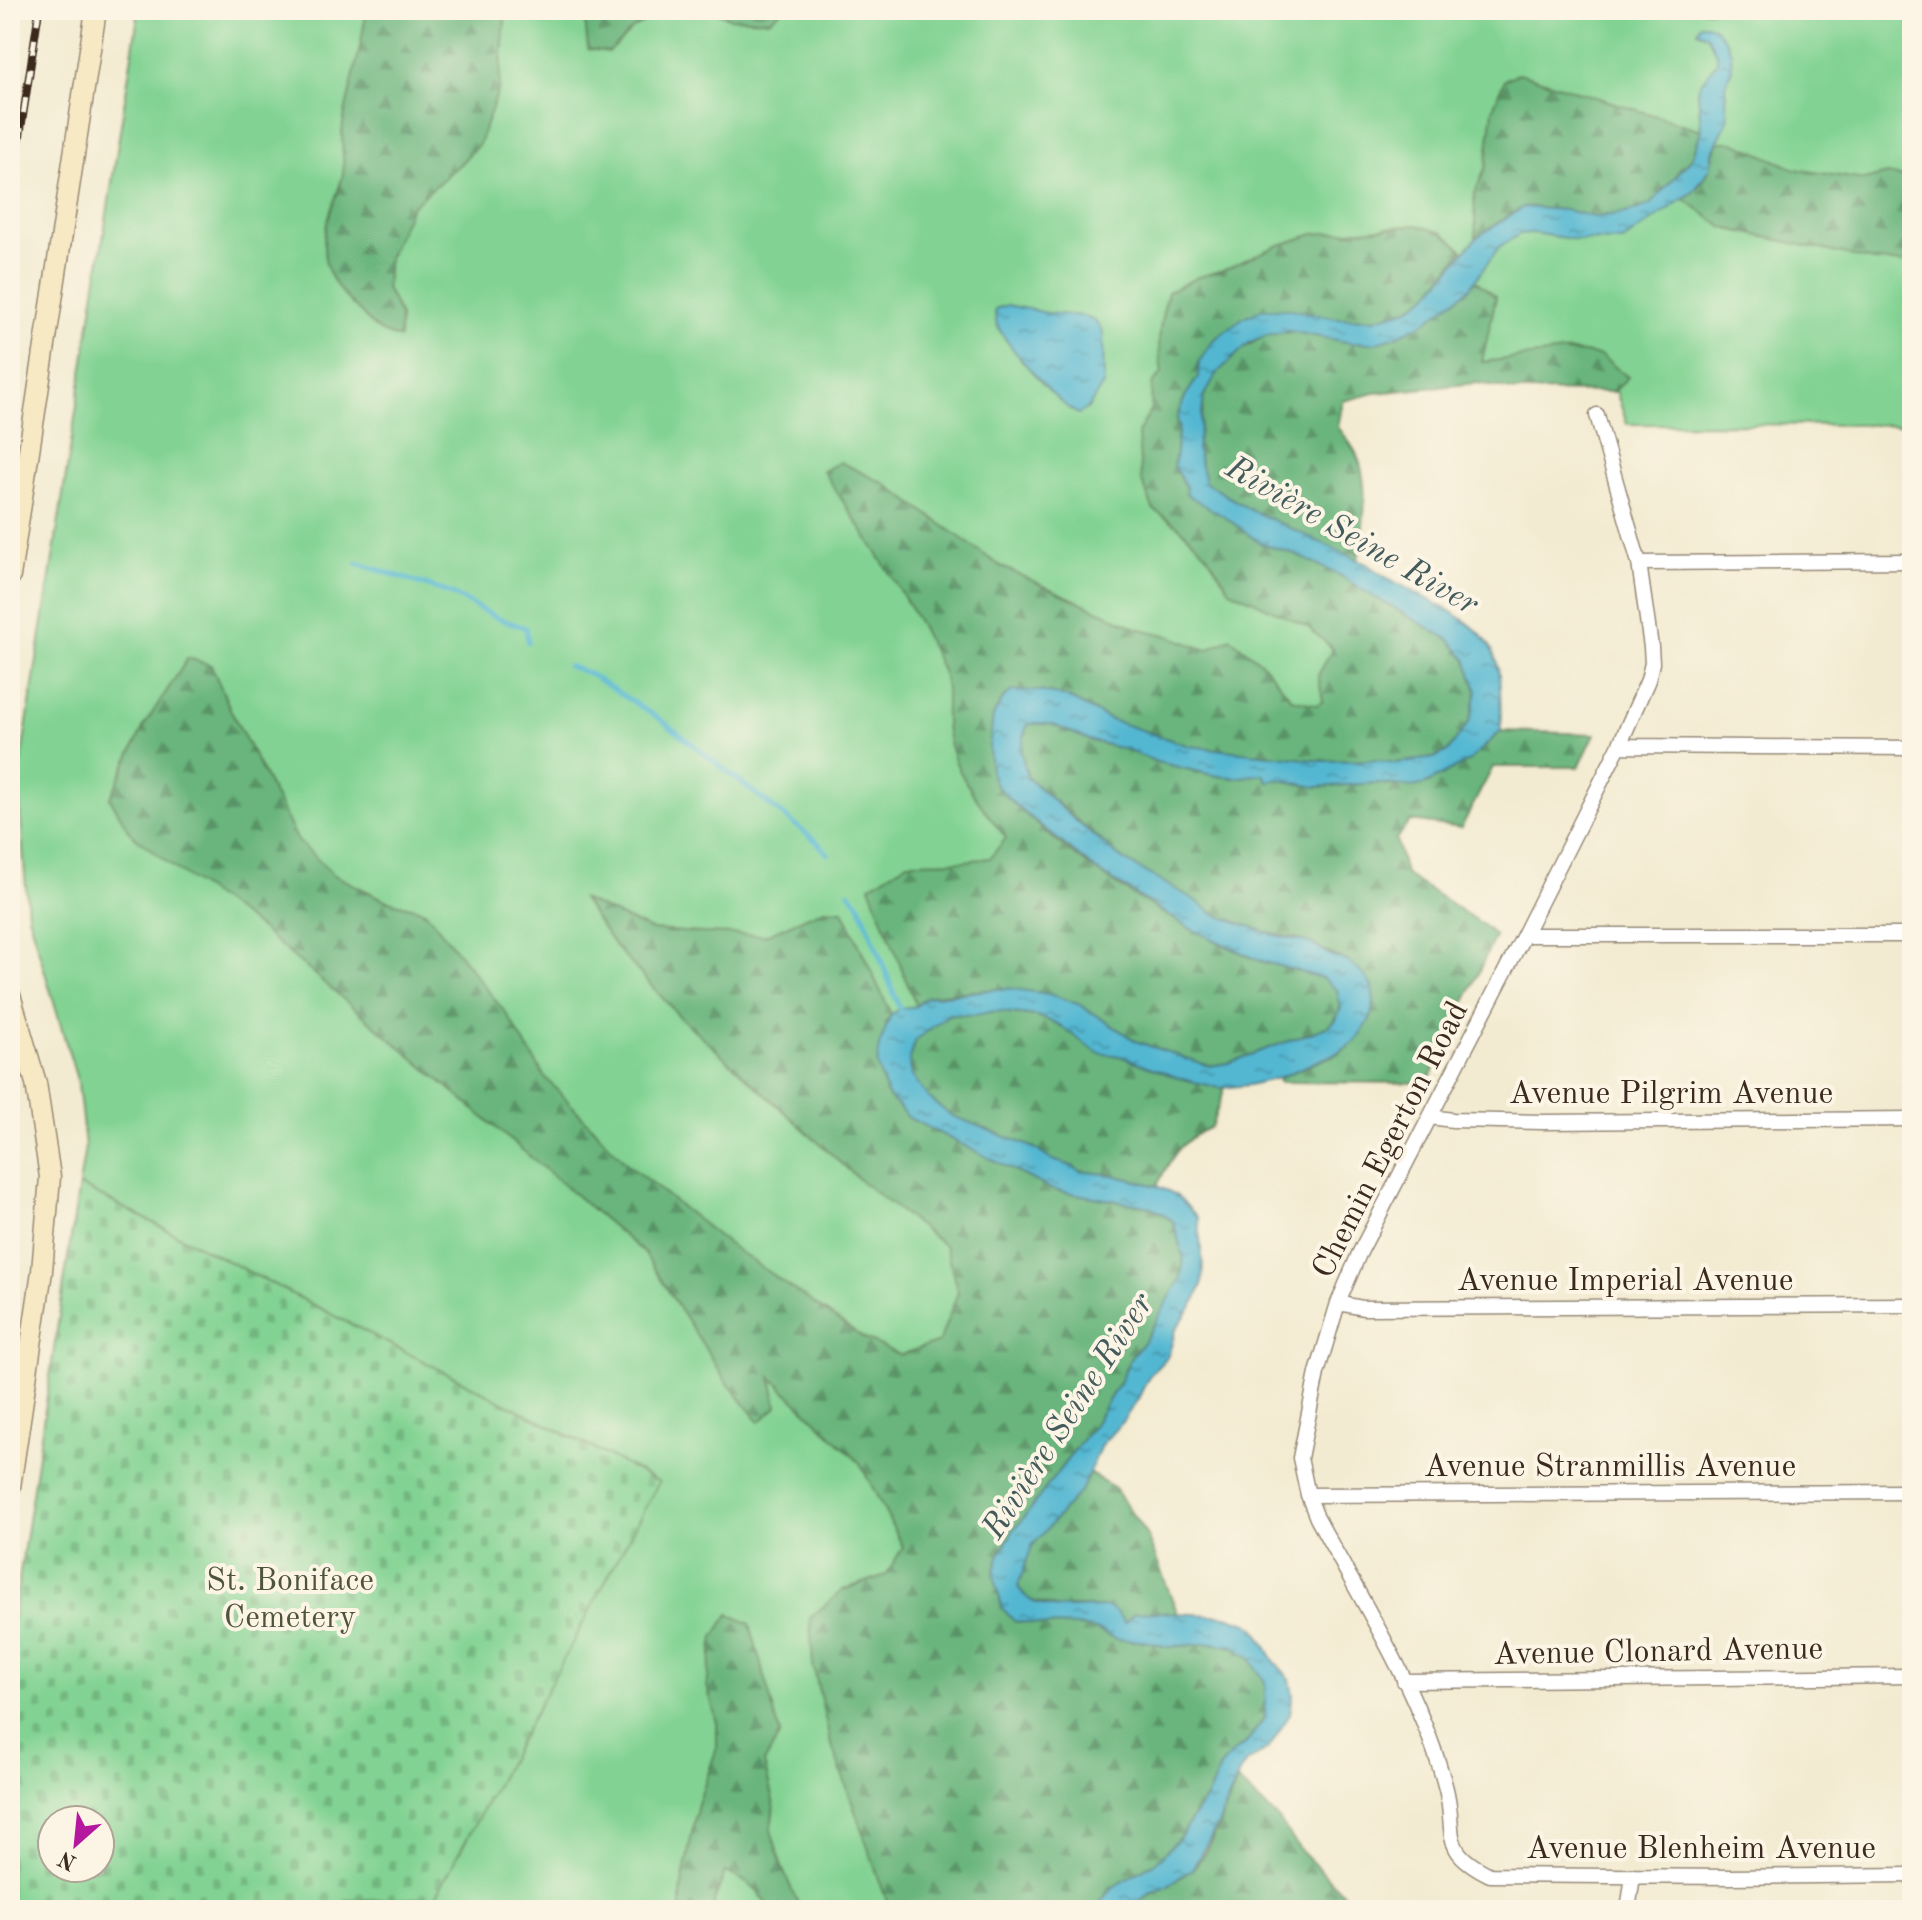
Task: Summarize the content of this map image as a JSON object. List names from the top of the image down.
{
  "streets": {
    "street": [
      "Avenue Pilgrim Avenue",
      "Chemin Egerton Road",
      "Avenue Imperial Avenue",
      "Avenue Stranmillis Avenue",
      "Avenue Clonard Avenue",
      "Avenue Blenheim Avenue"
    ]
  },
  "crossings": [
    ["Avenue Pilgrim Avenue", "Chemin Egerton Road"],
    ["Chemin Egerton Road", "Avenue Imperial Avenue"],
    ["Chemin Egerton Road", "Avenue Stranmillis Avenue"],
    ["Chemin Egerton Road", "Avenue Clonard Avenue"],
    ["Chemin Egerton Road", "Avenue Blenheim Avenue"]
  ],
  "water": ["Rivière Seine River"],
  "parks": ["St. Boniface Cemetery"],
  "north": "bottom left"
}
